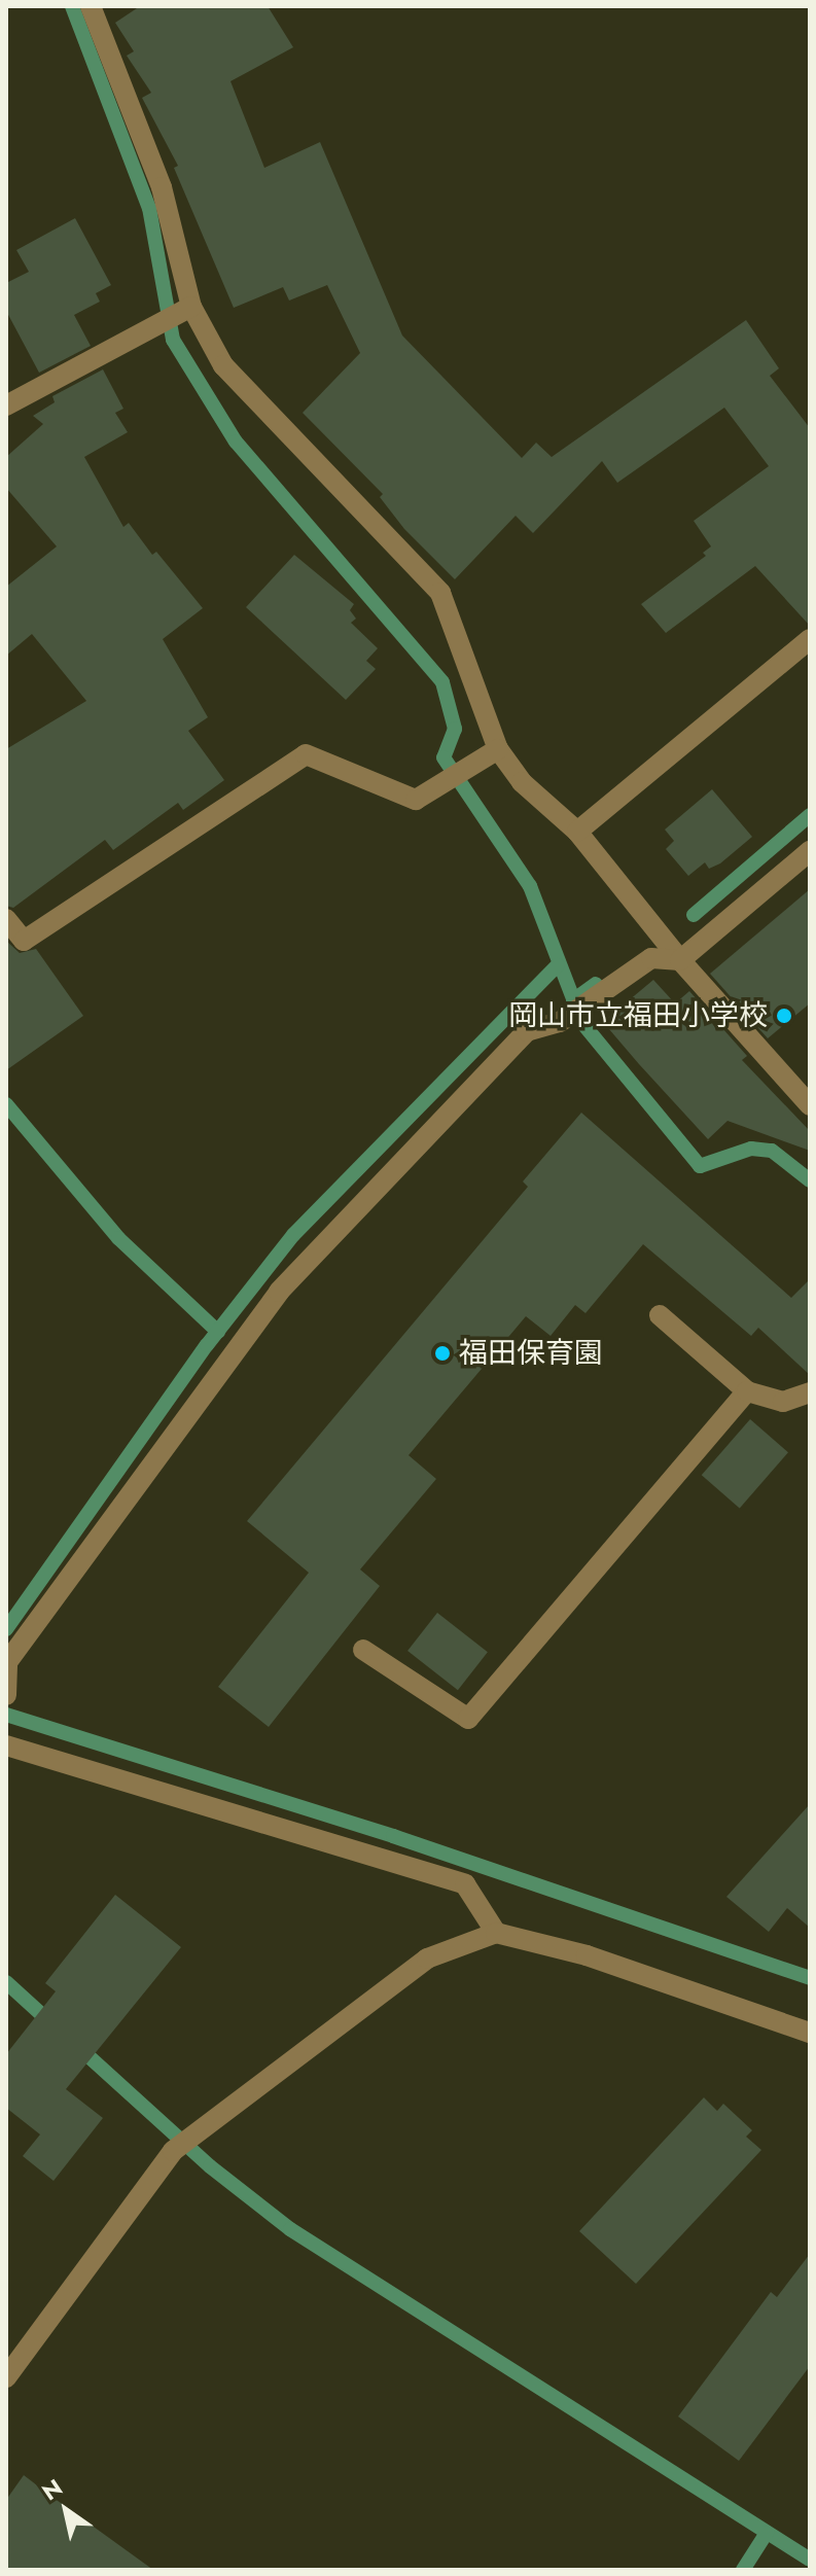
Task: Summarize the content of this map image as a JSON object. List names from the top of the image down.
{
  "places": ["岡山市立福田小学校", "福田保育園"],
  "north": "top left"
}
